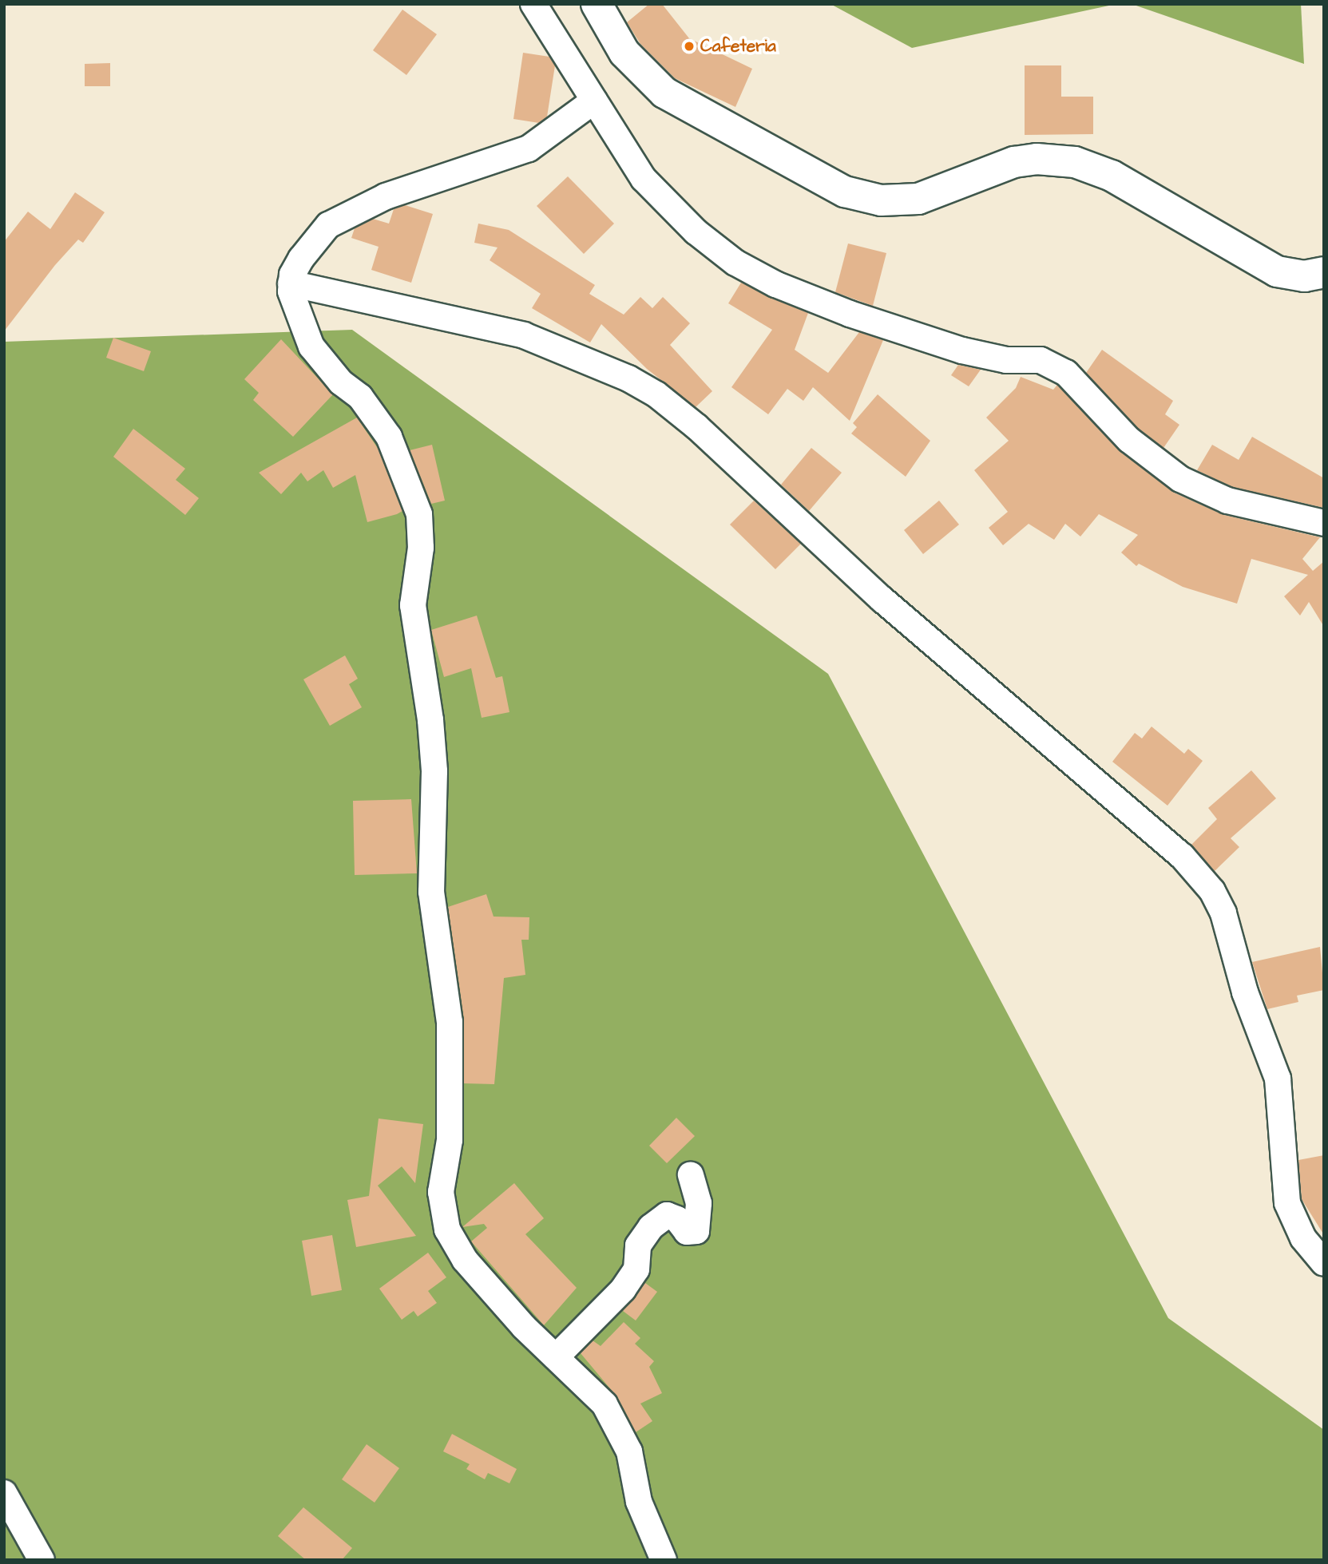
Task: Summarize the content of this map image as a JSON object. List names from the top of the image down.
{
  "places": ["Cafeteria"]
}
